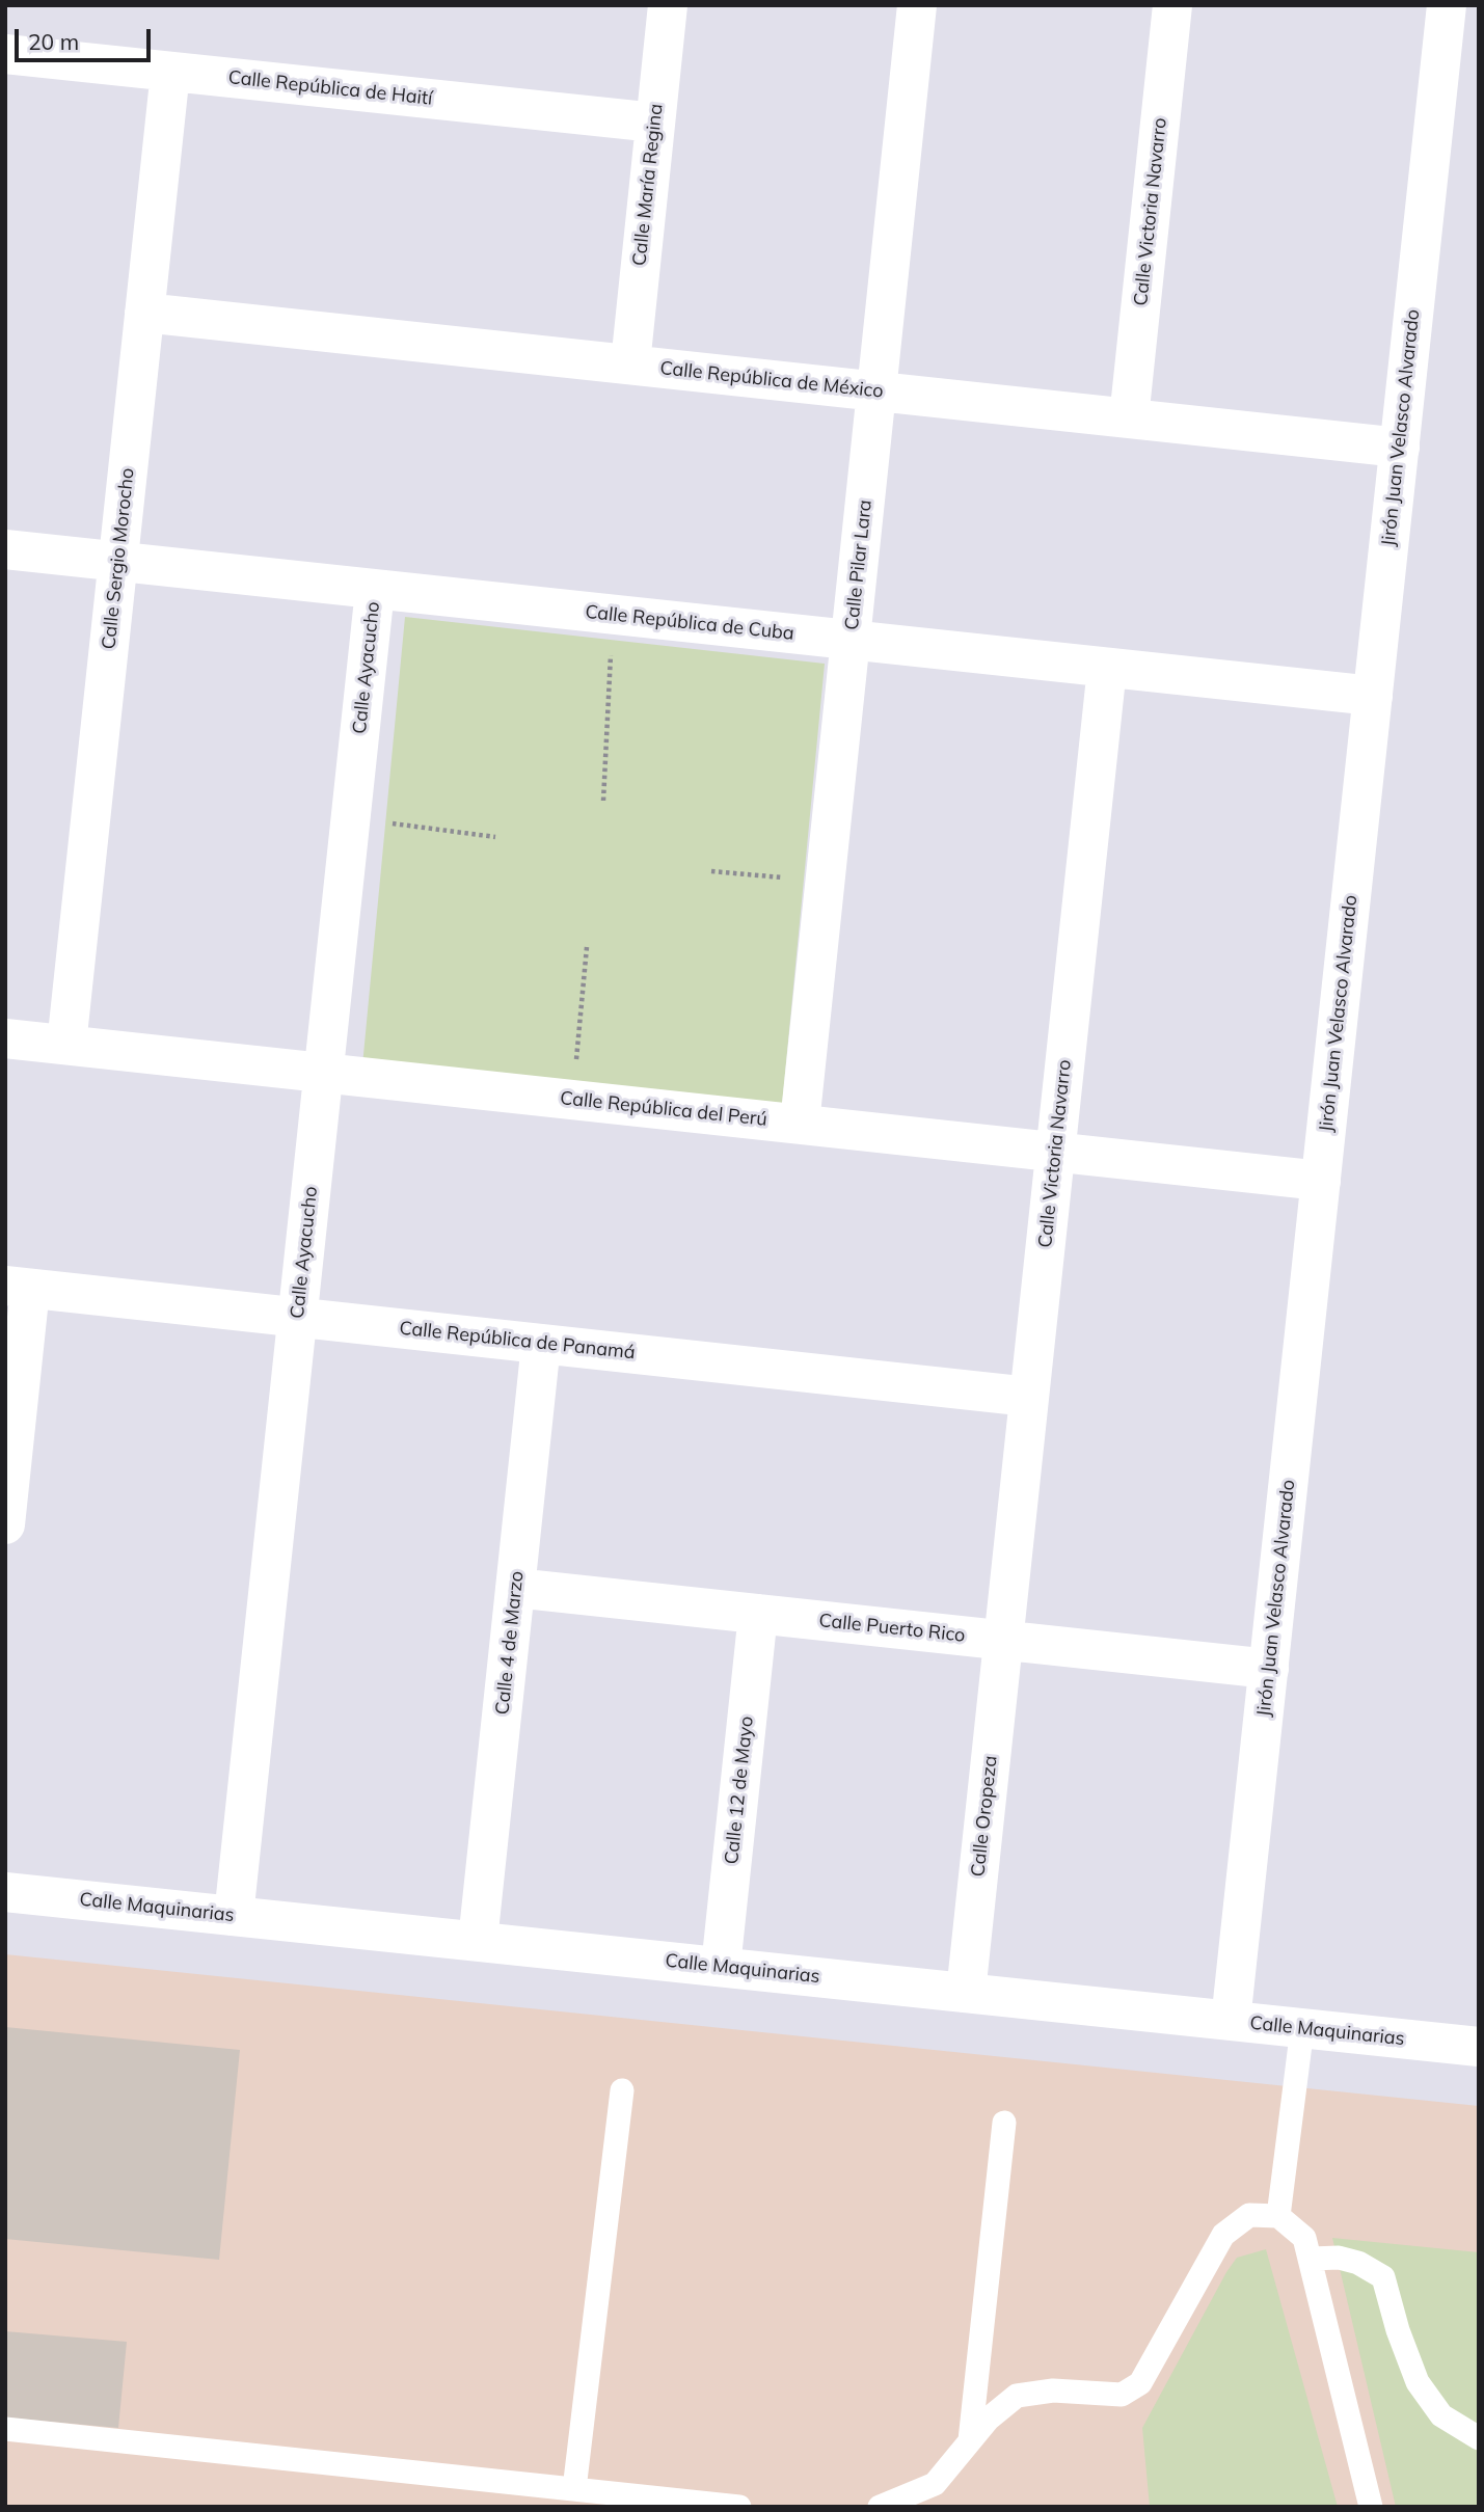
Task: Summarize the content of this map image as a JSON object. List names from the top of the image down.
{
  "streets": {
    "street": [
      "Calle República de Haití",
      "Calle María Regina",
      "Calle Victoria Navarro",
      "Calle República de México",
      "Jirón Juan Velasco Alvarado",
      "Calle Sergio Morocho",
      "Calle Pilar Lara",
      "Calle República de Cuba",
      "Calle Ayacucho",
      "Calle República del Perú",
      "Calle República de Panamá",
      "Calle Puerto Rico",
      "Calle 4 de Marzo",
      "Calle 12 de Mayo",
      "Calle Oropeza",
      "Calle Maquinarias"
    ]
  },
  "crossings": [
    ["Calle República de Haití", "Calle María Regina"],
    ["Calle República de Haití", "Calle Sergio Morocho"],
    ["Calle María Regina", "Calle República de México"],
    ["Calle Victoria Navarro", "Calle República de México"],
    ["Calle Victoria Navarro", "Calle República de Cuba"],
    ["Calle Victoria Navarro", "Calle República del Perú"],
    ["Calle Victoria Navarro", "Calle República de Panamá"],
    ["Calle Victoria Navarro", "Calle Puerto Rico"],
    ["Calle Victoria Navarro", "Calle Oropeza"],
    ["Calle República de México", "Jirón Juan Velasco Alvarado"],
    ["Calle República de México", "Calle Sergio Morocho"],
    ["Calle República de México", "Calle Pilar Lara"],
    ["Jirón Juan Velasco Alvarado", "Calle República de Cuba"],
    ["Jirón Juan Velasco Alvarado", "Calle República del Perú"],
    ["Jirón Juan Velasco Alvarado", "Calle Puerto Rico"],
    ["Jirón Juan Velasco Alvarado", "Calle Maquinarias"],
    ["Calle Sergio Morocho", "Calle República de Cuba"],
    ["Calle Sergio Morocho", "Calle República del Perú"],
    ["Calle Pilar Lara", "Calle República de Cuba"],
    ["Calle Pilar Lara", "Calle República del Perú"],
    ["Calle República de Cuba", "Calle Ayacucho"],
    ["Calle Ayacucho", "Calle República del Perú"],
    ["Calle Ayacucho", "Calle República de Panamá"],
    ["Calle Ayacucho", "Calle Maquinarias"],
    ["Calle República de Panamá", "Calle 4 de Marzo"],
    ["Calle Puerto Rico", "Calle 4 de Marzo"],
    ["Calle Puerto Rico", "Calle 12 de Mayo"],
    ["Calle Puerto Rico", "Calle Oropeza"],
    ["Calle 4 de Marzo", "Calle Maquinarias"],
    ["Calle 12 de Mayo", "Calle Maquinarias"],
    ["Calle Oropeza", "Calle Maquinarias"]
  ],
  "scale_bar": "20 m"
}
